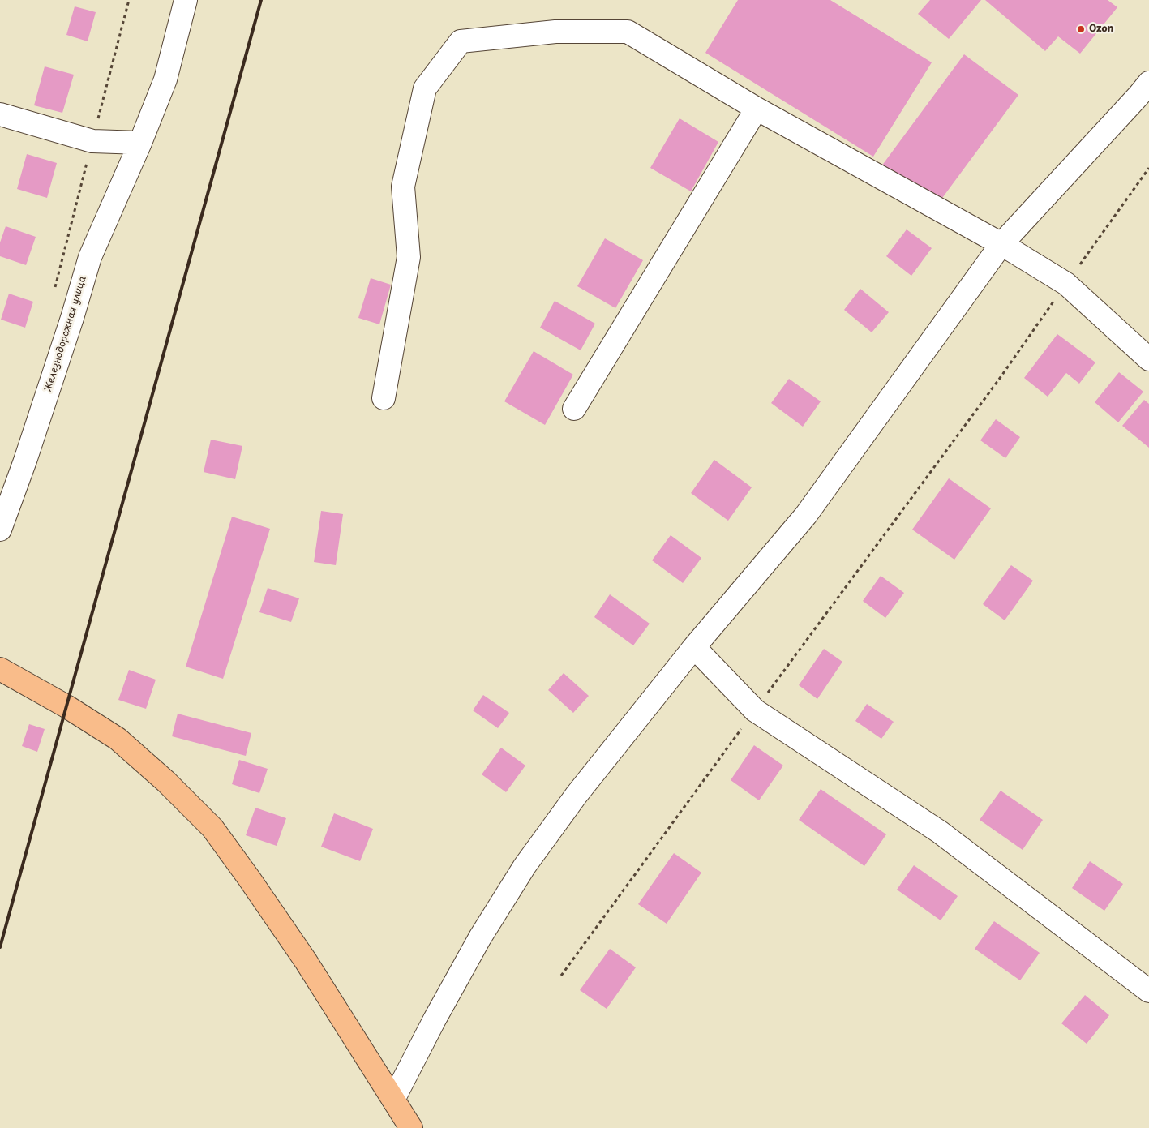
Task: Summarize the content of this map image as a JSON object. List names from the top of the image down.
{
  "streets": {
    "street": ["Железнодорожная улица"]
  },
  "places": ["Ozon"]
}
